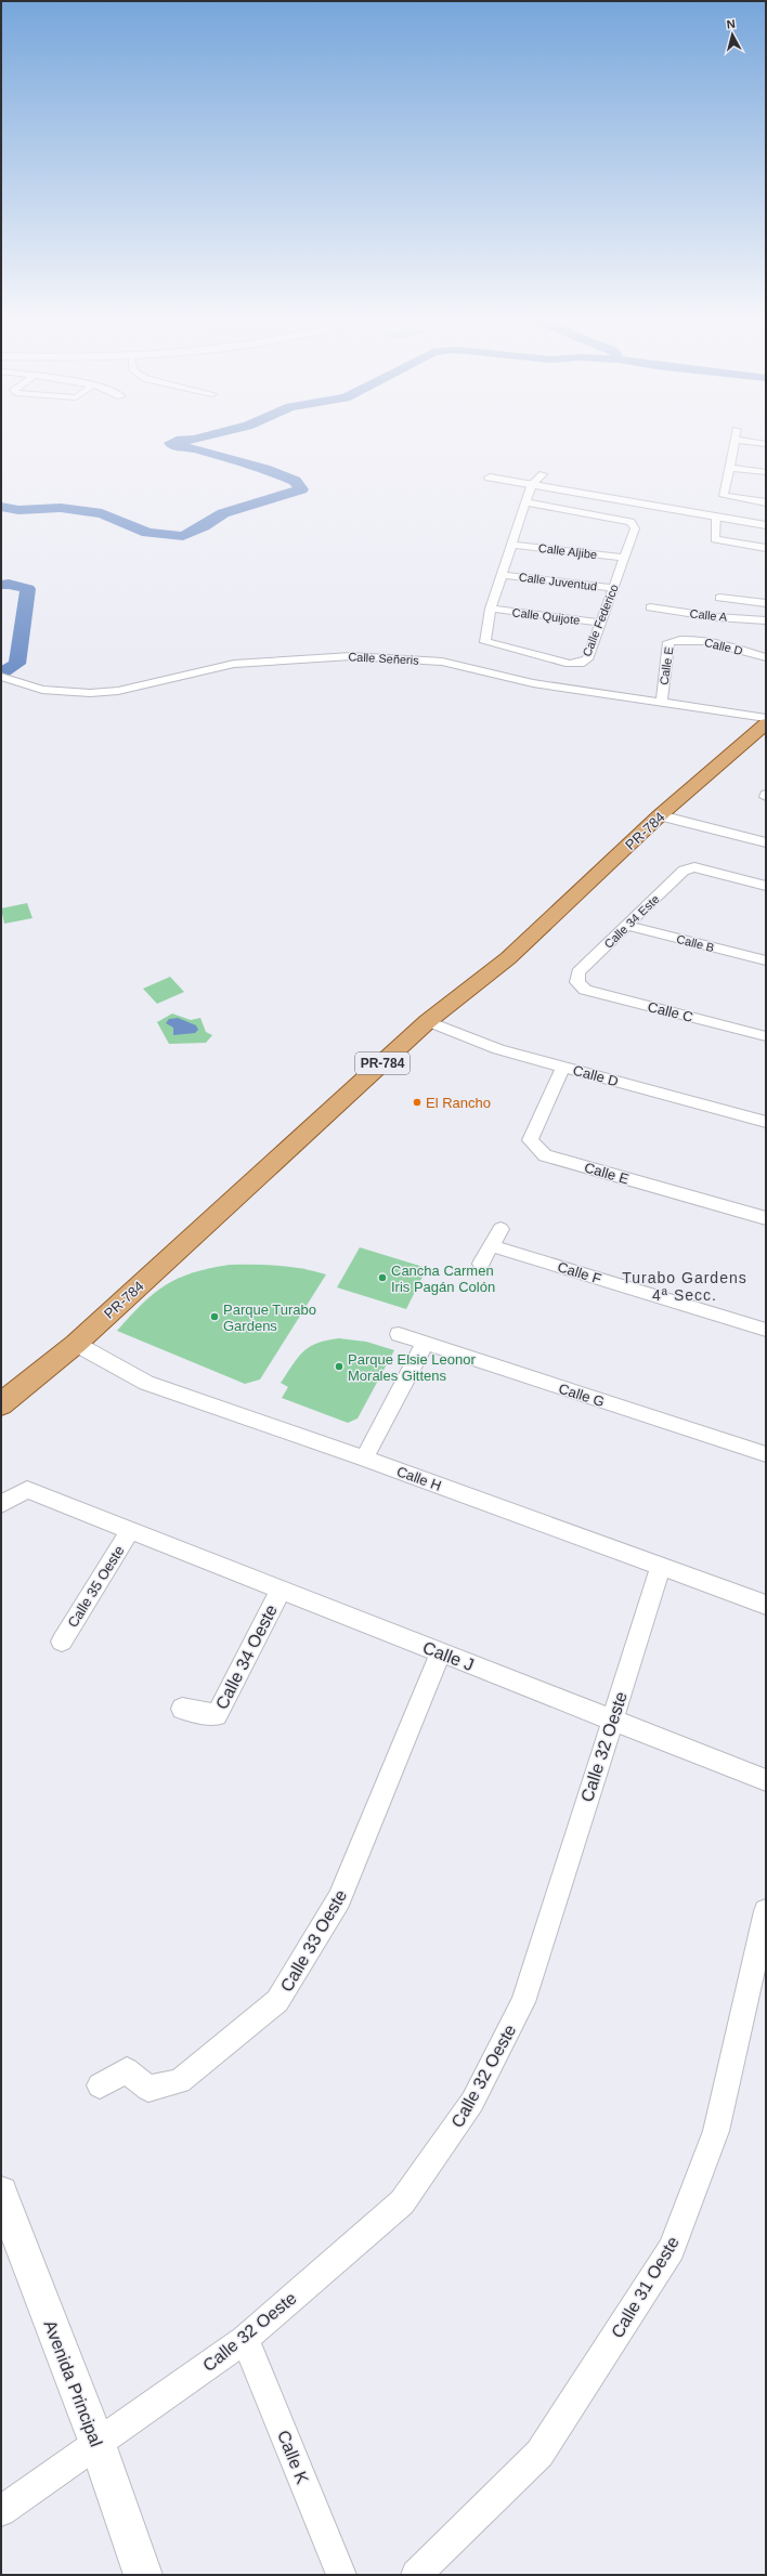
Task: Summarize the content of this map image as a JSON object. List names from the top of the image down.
{
  "streets": {
    "main road": ["PR-784"],
    "street": [
      "Calle Aljibe",
      "Calle Juventud",
      "Calle A",
      "Calle Quijote",
      "Calle Federico",
      "Calle D",
      "Calle Señeris",
      "Calle E",
      "Calle 34 Este",
      "Calle B",
      "Calle C",
      "Calle F",
      "Calle G",
      "Calle H",
      "Calle 35 Oeste",
      "Calle J",
      "Calle 34 Oeste",
      "Calle 32 Oeste",
      "Calle 33 Oeste",
      "Calle 31 Oeste",
      "Avenida Principal",
      "Calle K"
    ]
  },
  "crossings": [
    ["Calle Aljibe", "Calle Federico"],
    ["Calle Juventud", "Calle Federico"],
    ["Calle Quijote", "Calle Federico"],
    ["Calle D", "Calle E"],
    ["Calle D", "PR-784"],
    ["Calle Señeris", "Calle E"],
    ["PR-784", "Calle H"],
    ["Calle 34 Este", "Calle B"],
    ["Calle 34 Este", "Calle C"],
    ["Calle H", "Calle 32 Oeste"],
    ["Calle 35 Oeste", "Calle J"],
    ["Calle J", "Calle 34 Oeste"],
    ["Calle J", "Calle 32 Oeste"],
    ["Calle J", "Calle 33 Oeste"],
    ["Calle 32 Oeste", "Avenida Principal"],
    ["Calle 32 Oeste", "Calle K"]
  ],
  "districts": ["Turabo Gardens 4ª Secc."],
  "places": [
    "El Rancho",
    "Cancha Carmen Iris Pagán Colón",
    "Parque Turabo Gardens",
    "Parque Elsie Leonor Morales Gittens"
  ],
  "north": "top"
}
